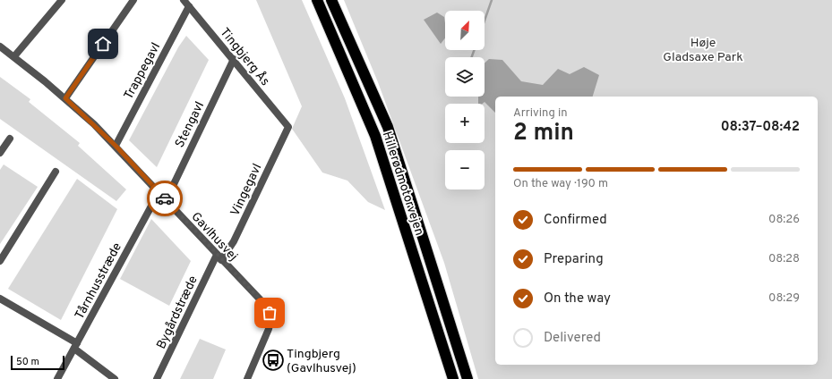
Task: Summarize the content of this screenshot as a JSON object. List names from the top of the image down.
{
  "streets": {
    "highway": ["Hillerødmotorvejen"],
    "street": [
      "Tingbjerg Ås",
      "Trappegavl",
      "Stengavl",
      "Vingegavl",
      "Gavlhusvej",
      "Tårnhusstræde",
      "Bygårdstræde"
    ]
  },
  "crossings": [
    ["Tingbjerg Ås", "Trappegavl"],
    ["Tingbjerg Ås", "Stengavl"],
    ["Tingbjerg Ås", "Vingegavl"],
    ["Trappegavl", "Gavlhusvej"],
    ["Stengavl", "Gavlhusvej"],
    ["Stengavl", "Tårnhusstræde"],
    ["Vingegavl", "Gavlhusvej"],
    ["Vingegavl", "Bygårdstræde"],
    ["Gavlhusvej", "Tårnhusstræde"],
    ["Gavlhusvej", "Bygårdstræde"]
  ],
  "parks": ["Høje Gladsaxe Park"],
  "places": {
    "bus stop": ["Tingbjerg (Gavlhusvej)"]
  },
  "scale_bar": "50 m",
  "north": "top right",
  "page": {
    "map_buttons": ["+", "−"],
    "heading": ["2 min", "Arriving in", "08:37–08:42"],
    "bar": "On the way · 190 m",
    "list": [
      ["Confirmed", "08:26"],
      ["Preparing", "08:28"],
      ["On the way", "08:29"],
      "Delivered"
    ],
    "scale": "50 m"
  }
}
